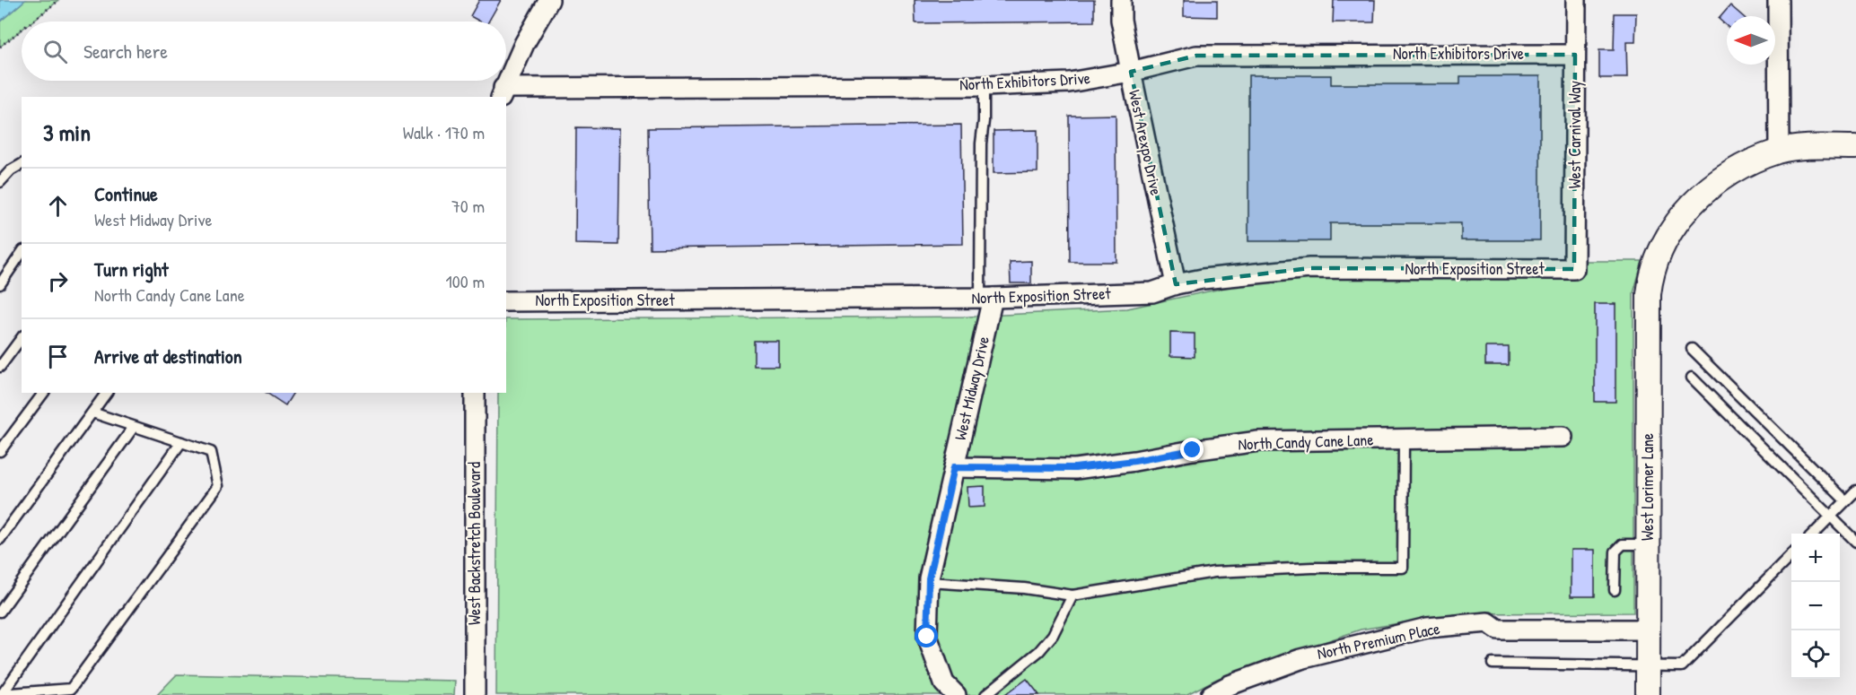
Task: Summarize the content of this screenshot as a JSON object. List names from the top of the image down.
{
  "streets": {
    "street": [
      "North Exhibitors Drive",
      "West Carnival Way",
      "West Arexpo Drive",
      "North Exposition Street",
      "West Midway Drive",
      "North Candy Cane Lane",
      "West Lorimer Lane",
      "West Backstretch Boulevard",
      "North Premium Place"
    ]
  },
  "crossings": [
    ["North Exhibitors Drive", "West Carnival Way"],
    ["North Exhibitors Drive", "West Arexpo Drive"],
    ["West Carnival Way", "North Exposition Street"],
    ["West Arexpo Drive", "North Exposition Street"],
    ["North Exposition Street", "West Midway Drive"],
    ["West Midway Drive", "North Candy Cane Lane"],
    ["West Lorimer Lane", "North Premium Place"]
  ],
  "north": "left",
  "page": {
    "search": "Search here",
    "heading": ["3 min", "Walk · 170 m"],
    "list": [
      ["Continue", "West Midway Drive", "70 m"],
      ["Turn right", "North Candy Cane Lane", "100 m"],
      "Arrive at destination"
    ],
    "map_buttons": ["+", "−"]
  }
}
